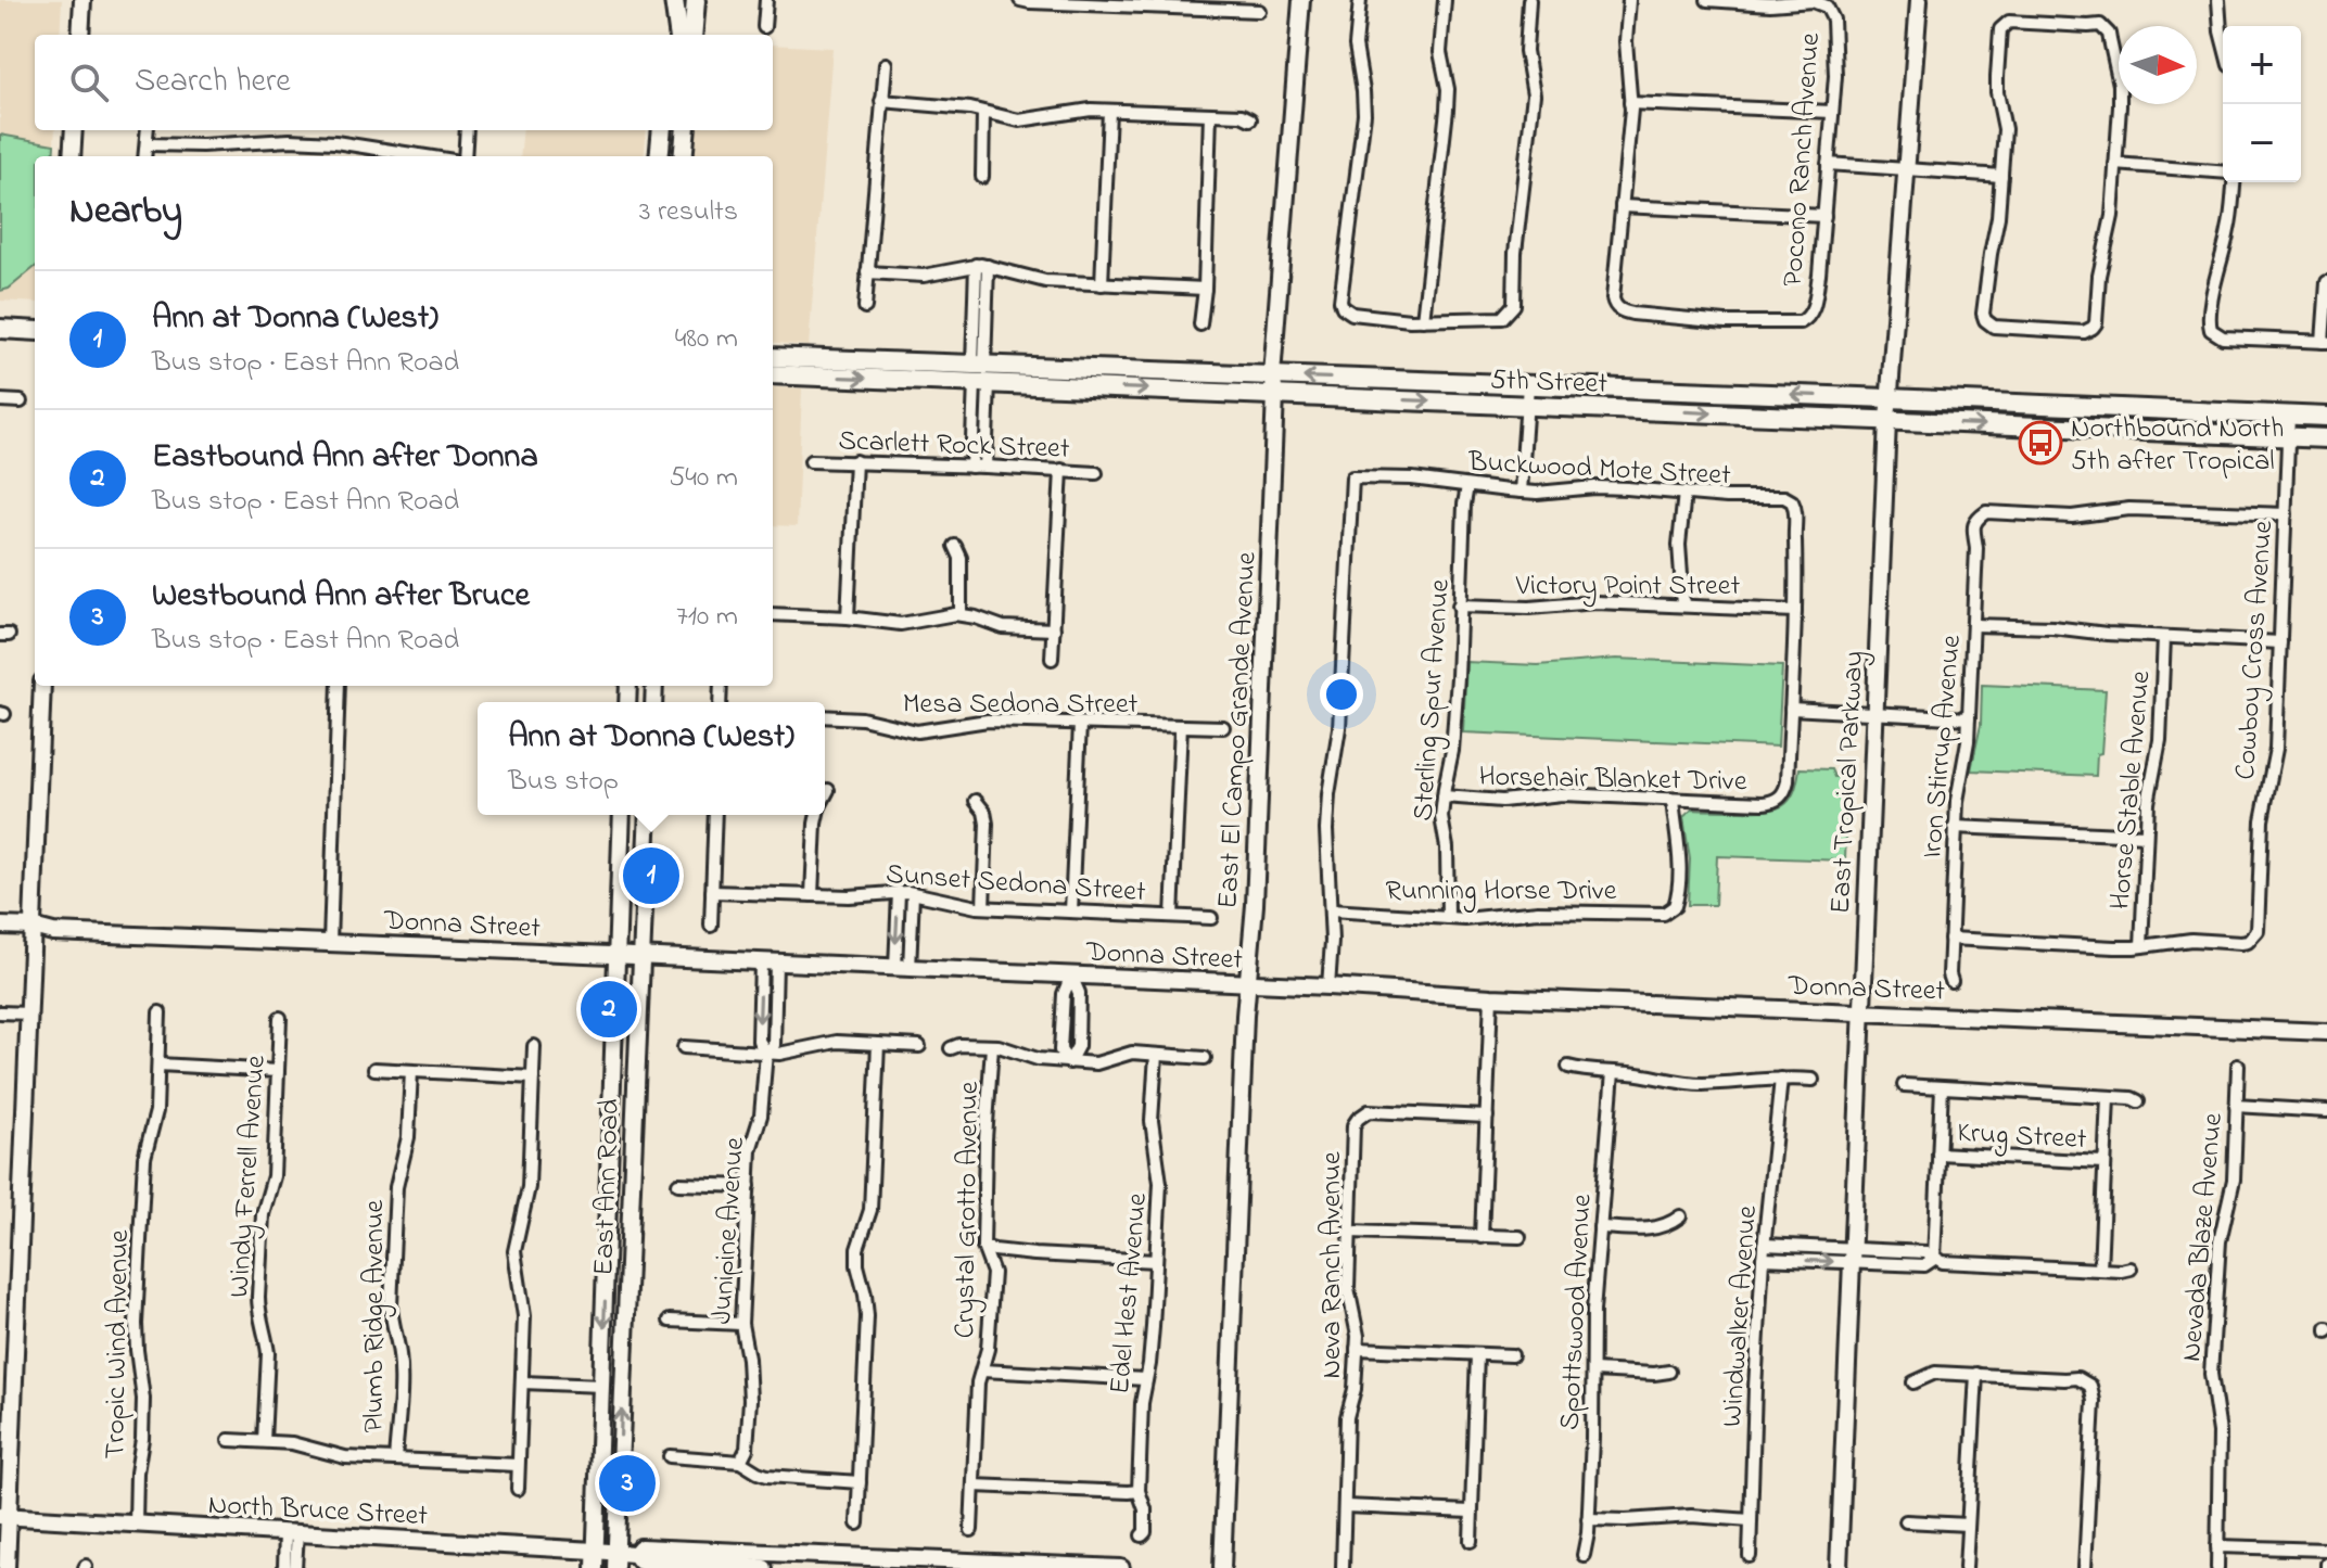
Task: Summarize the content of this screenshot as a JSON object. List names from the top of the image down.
{
  "streets": {
    "main road": ["5th Street"],
    "street": [
      "Pocono Ranch Avenue",
      "Scarlett Rock Street",
      "Buckwood Mote Street",
      "Victory Point Street",
      "Cowboy Cross Avenue",
      "Sterling Spur Avenue",
      "Mesa Sedona Street",
      "East El Campo Grande Avenue",
      "Iron Stirrup Avenue",
      "Horsehair Blanket Drive",
      "East Tropical Parkway",
      "Horse Stable Avenue",
      "Sunset Sedona Street",
      "Running Horse Drive",
      "Donna Street",
      "Krug Street",
      "Windy Ferrell Avenue",
      "East Ann Road",
      "Crystal Grotto Avenue",
      "Junipine Avenue",
      "Nevada Blaze Avenue",
      "Neva Ranch Avenue",
      "Edel Hest Avenue",
      "Spottswood Avenue",
      "Plumb Ridge Avenue",
      "Windwalker Avenue",
      "Tropic Wind Avenue",
      "North Bruce Street"
    ]
  },
  "crossings": [
    ["5th Street", "Cowboy Cross Avenue"],
    ["5th Street", "East El Campo Grande Avenue"],
    ["5th Street", "East Tropical Parkway"],
    ["Buckwood Mote Street", "Victory Point Street"],
    ["Buckwood Mote Street", "Sterling Spur Avenue"],
    ["Buckwood Mote Street", "Running Horse Drive"],
    ["Victory Point Street", "Sterling Spur Avenue"],
    ["Cowboy Cross Avenue", "Iron Stirrup Avenue"],
    ["Cowboy Cross Avenue", "Horse Stable Avenue"],
    ["Sterling Spur Avenue", "Horsehair Blanket Drive"],
    ["Sterling Spur Avenue", "Running Horse Drive"],
    ["East El Campo Grande Avenue", "Donna Street"],
    ["Horsehair Blanket Drive", "Running Horse Drive"],
    ["East Tropical Parkway", "Donna Street"],
    ["Donna Street", "East Ann Road"],
    ["Donna Street", "Junipine Avenue"],
    ["East Ann Road", "North Bruce Street"],
    ["Tropic Wind Avenue", "North Bruce Street"]
  ],
  "places": {
    "bus stop": ["Northbound North 5th after Tropical"]
  },
  "north": "right",
  "page": {
    "map_buttons": ["+", "−"],
    "search": "Search here",
    "heading": ["Nearby", "3 results"],
    "list": [
      {
        "mark": "1",
        "name": "Ann at Donna (West)",
        "note": "Bus stop · East Ann Road",
        "value": "480 m"
      },
      {
        "mark": "2",
        "name": "Eastbound Ann after Donna",
        "note": "Bus stop · East Ann Road",
        "value": "540 m"
      },
      {
        "mark": "3",
        "name": "Westbound Ann after Bruce",
        "note": "Bus stop · East Ann Road",
        "value": "710 m"
      }
    ],
    "popup": ["Ann at Donna (West)", "Bus stop"],
    "pins": ["1", "2", "3"]
  }
}
